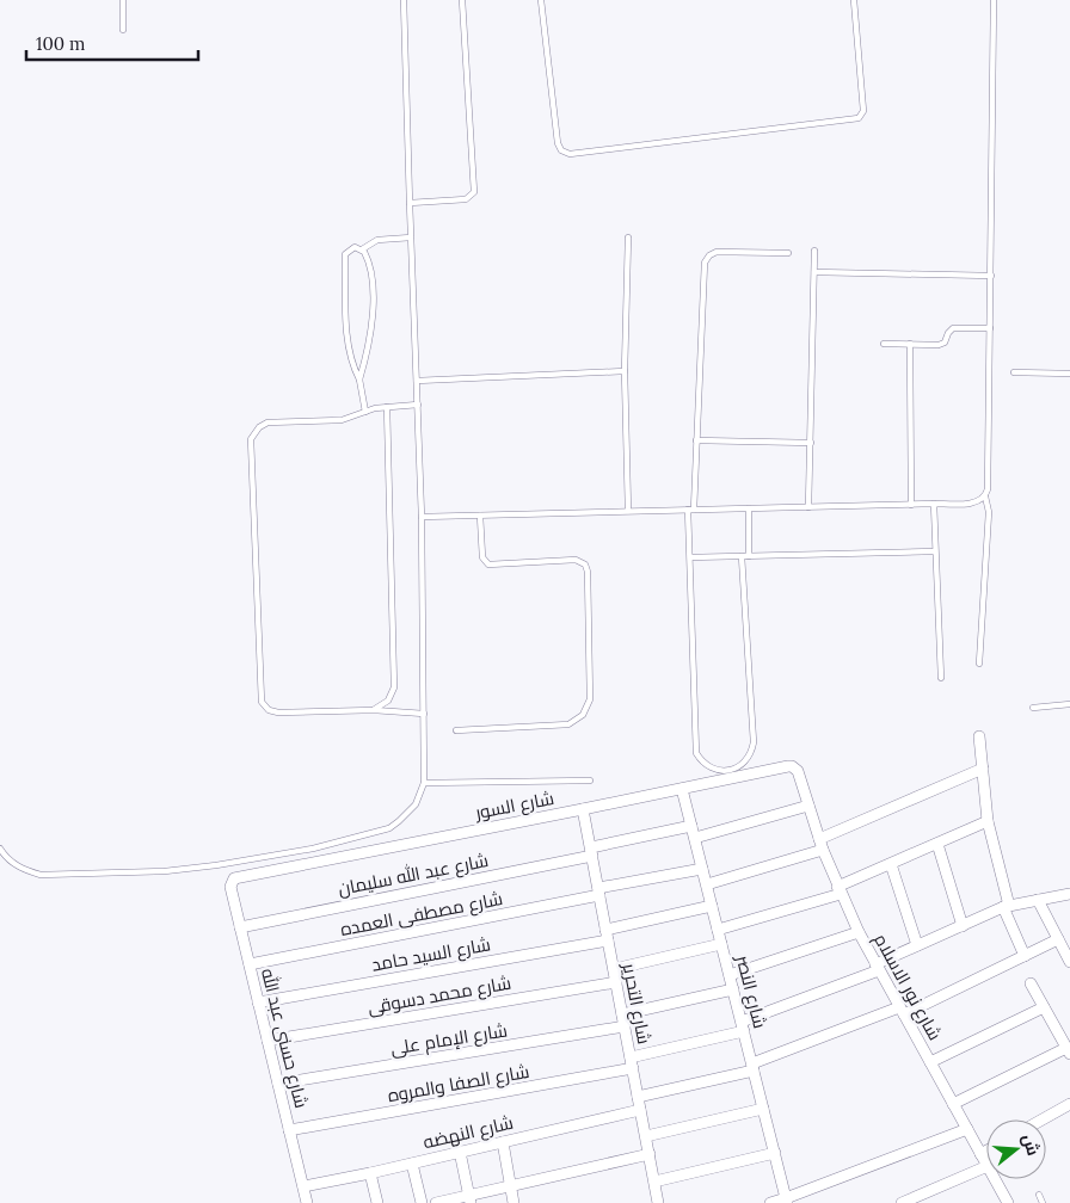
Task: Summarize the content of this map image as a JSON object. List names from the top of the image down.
{
  "streets": {
    "street": [
      "شارع السور",
      "شارع عبد الله سليمان",
      "شارع مصطفى العمده",
      "شارع السيد حامد",
      "شارع نور الاسلام",
      "شارع النصر",
      "شارع محمد دسوقى",
      "شارع التحرير",
      "شارع حسنى عبد الله",
      "شارع الإمام على",
      "شارع الصفا والمروه",
      "شارع النهضه"
    ]
  },
  "crossings": [
    ["شارع السور", "شارع نور الاسلام"],
    ["شارع السور", "شارع النصر"],
    ["شارع السور", "شارع التحرير"],
    ["شارع السور", "شارع حسنى عبد الله"],
    ["شارع عبد الله سليمان", "شارع النصر"],
    ["شارع عبد الله سليمان", "شارع التحرير"],
    ["شارع عبد الله سليمان", "شارع حسنى عبد الله"],
    ["شارع مصطفى العمده", "شارع النصر"],
    ["شارع مصطفى العمده", "شارع التحرير"],
    ["شارع مصطفى العمده", "شارع حسنى عبد الله"],
    ["شارع السيد حامد", "شارع النصر"],
    ["شارع السيد حامد", "شارع التحرير"],
    ["شارع السيد حامد", "شارع حسنى عبد الله"],
    ["شارع نور الاسلام", "شارع الصفا والمروه"],
    ["شارع النصر", "شارع الصفا والمروه"],
    ["شارع محمد دسوقى", "شارع التحرير"],
    ["شارع محمد دسوقى", "شارع حسنى عبد الله"],
    ["شارع التحرير", "شارع الإمام على"],
    ["شارع التحرير", "شارع الصفا والمروه"],
    ["شارع التحرير", "شارع النهضه"],
    ["شارع حسنى عبد الله", "شارع الإمام على"],
    ["شارع حسنى عبد الله", "شارع الصفا والمروه"],
    ["شارع حسنى عبد الله", "شارع النهضه"]
  ],
  "scale_bar": "100 m",
  "north": "right"
}
